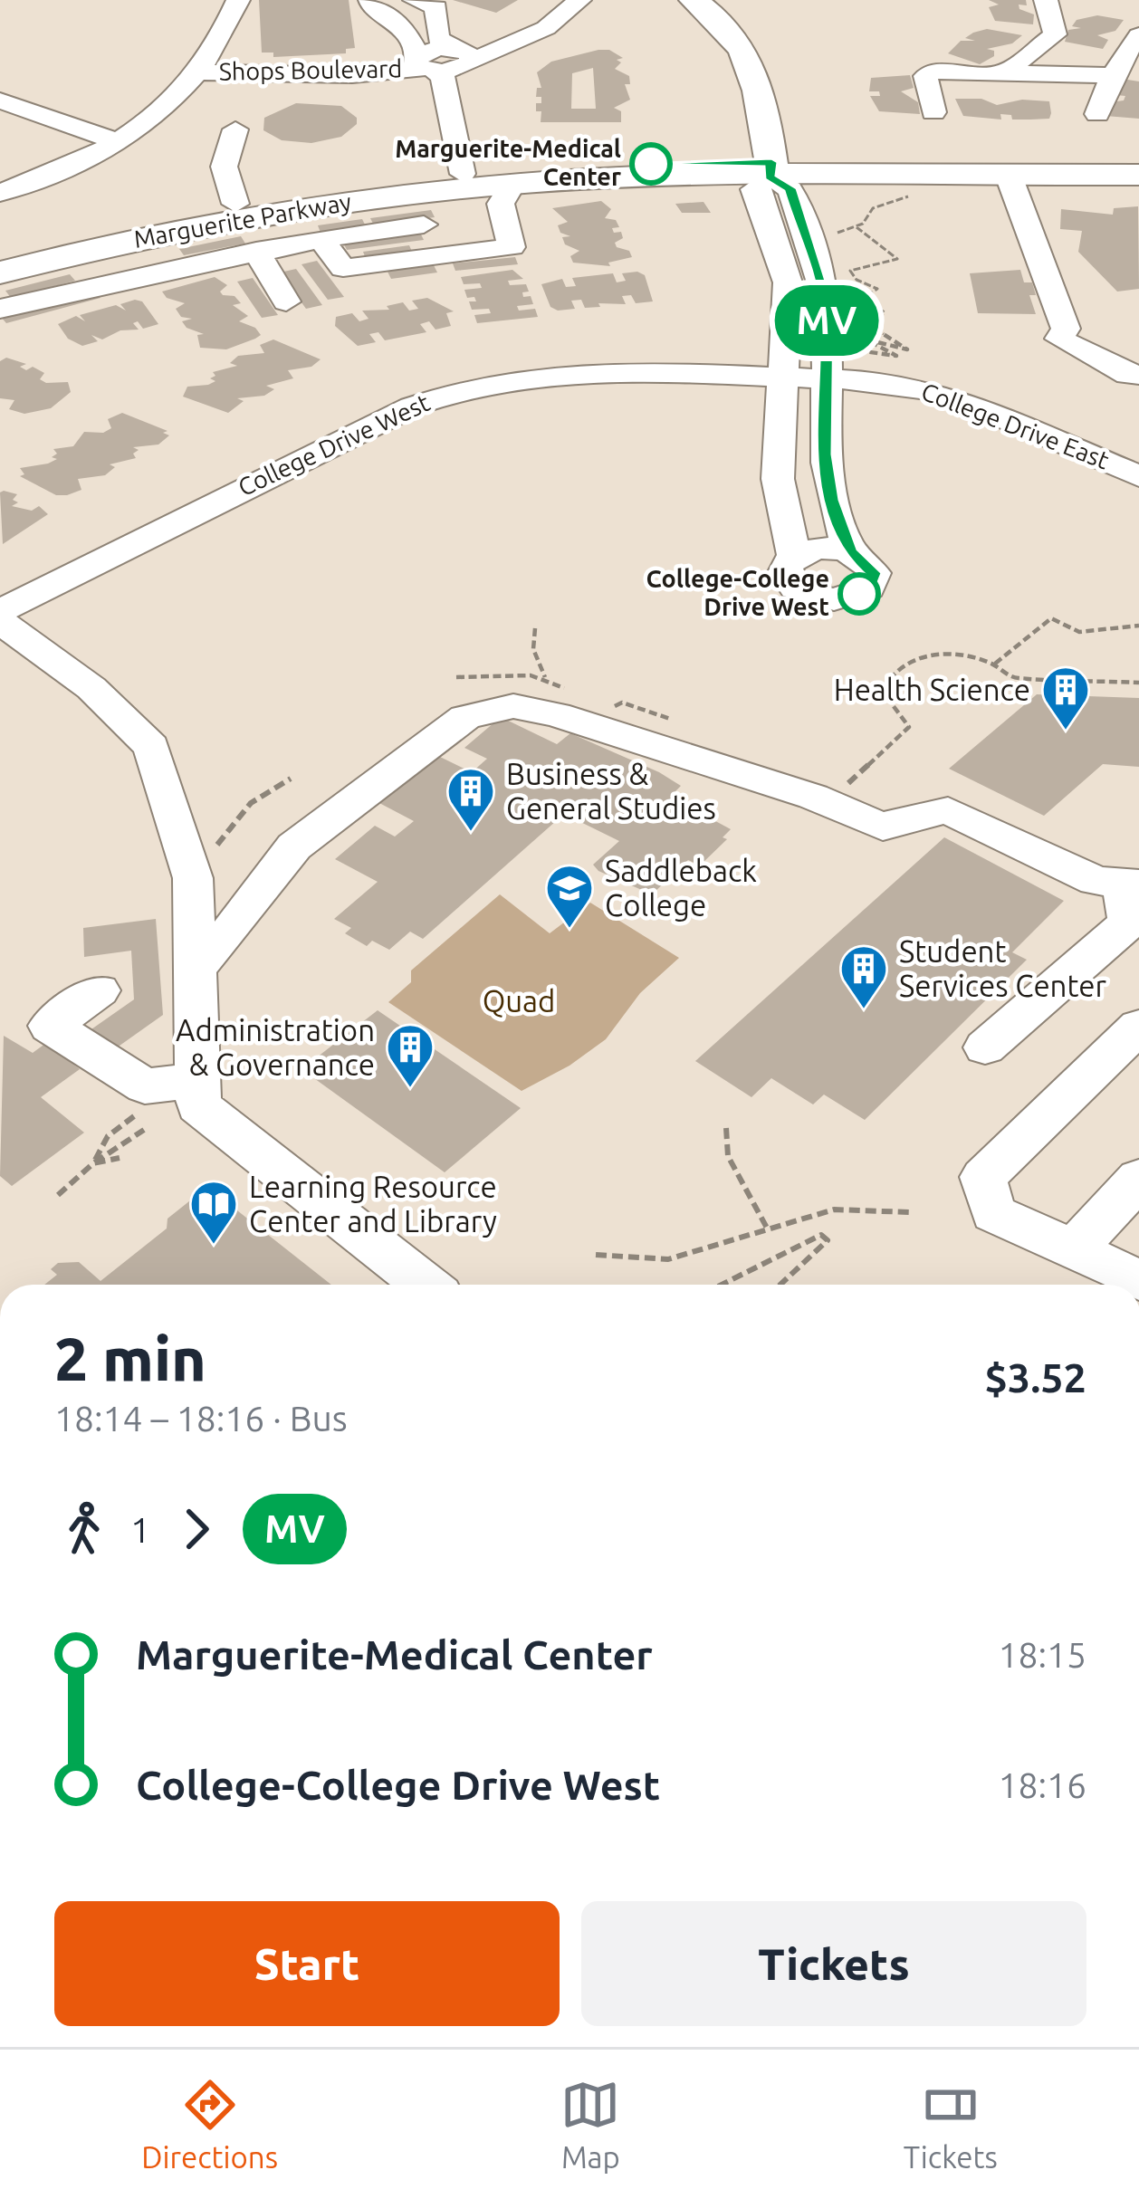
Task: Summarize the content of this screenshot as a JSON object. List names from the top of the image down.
{
  "streets": {
    "main road": ["Marguerite Parkway"],
    "street": ["Shops Boulevard", "College Drive East", "College Drive West"]
  },
  "crossings": [
    ["Shops Boulevard", "Marguerite Parkway"],
    ["College Drive East", "College Drive West"]
  ],
  "parks": ["Quad"],
  "places": {
    "other": ["Marguerite-Medical Center", "College-College Drive West"],
    "building": [
      "Health Science",
      "Business & General Studies",
      "Student Services Center",
      "Administration & Governance"
    ],
    "school or university": ["Saddleback College"],
    "library": ["Learning Resource Center and Library"]
  },
  "lines": ["bus line MV"],
  "page": {
    "on_map": "MV",
    "heading": ["2 min", "18:14 – 18:16 · Bus", "$3.52"],
    "legs": ["1", "MV"],
    "list": [
      {
        "name": "Marguerite-Medical Center",
        "value": "18:15"
      },
      {
        "name": "College-College Drive West",
        "value": "18:16"
      }
    ],
    "buttons": ["Start", "Tickets"],
    "tabs": ["Directions", "Map", "Tickets"]
  }
}
